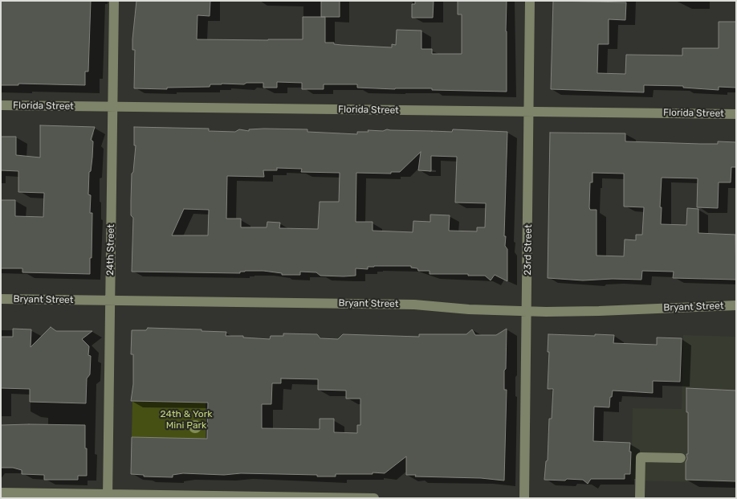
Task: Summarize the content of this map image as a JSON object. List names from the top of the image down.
{
  "streets": {
    "street": [
      "Florida Street",
      "24th Street",
      "23rd Street",
      "Bryant Street"
    ]
  },
  "crossings": [
    ["Florida Street", "24th Street"],
    ["Florida Street", "23rd Street"],
    ["24th Street", "Bryant Street"],
    ["23rd Street", "Bryant Street"]
  ],
  "parks": ["24th & York Mini Park"]
}
